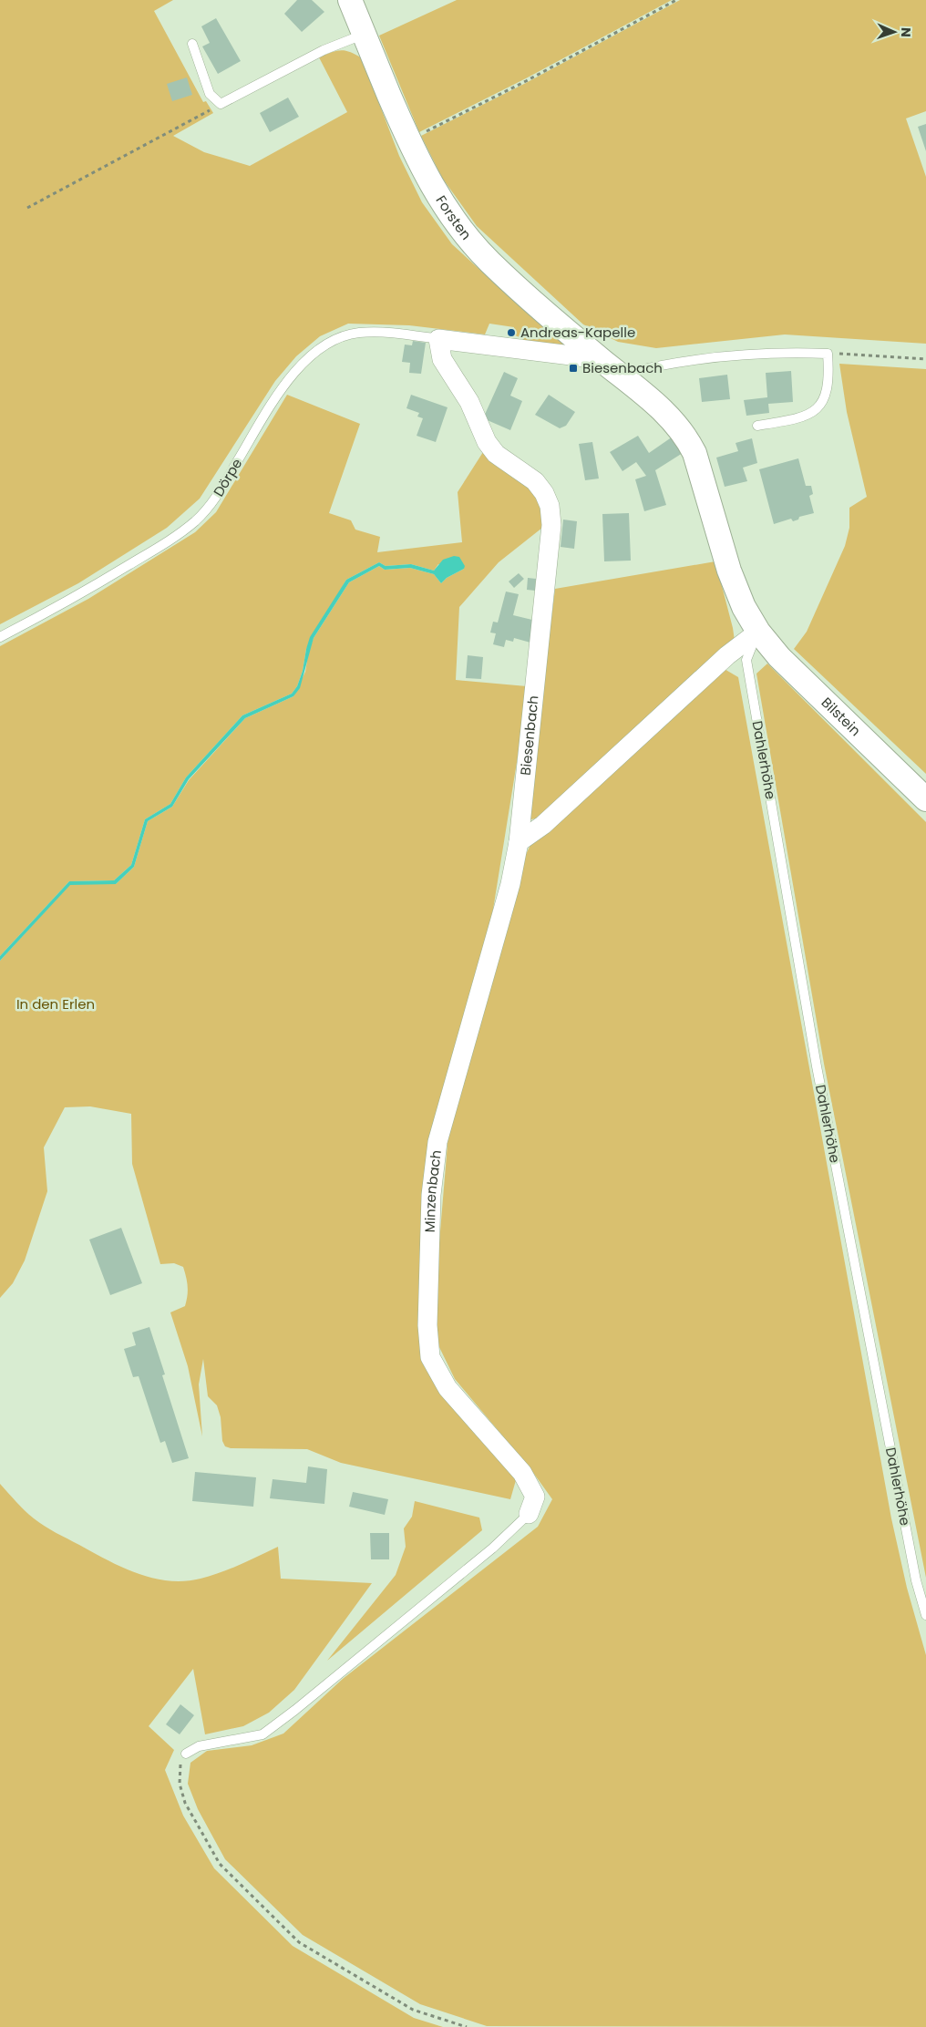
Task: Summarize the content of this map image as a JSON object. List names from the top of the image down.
{
  "streets": {
    "street": [
      "Forsten",
      "Bilstein",
      "Biesenbach",
      "Minzenbach"
    ],
    "lane": ["Dörpe", "Dahlerhöhe"]
  },
  "crossings": [
    ["Dörpe", "Biesenbach"],
    ["Bilstein", "Dahlerhöhe"],
    ["Biesenbach", "Minzenbach"]
  ],
  "parks": ["In den Erlen"],
  "places": {
    "other": ["Andreas-Kapelle"],
    "transit": ["Biesenbach"]
  },
  "north": "right"
}
